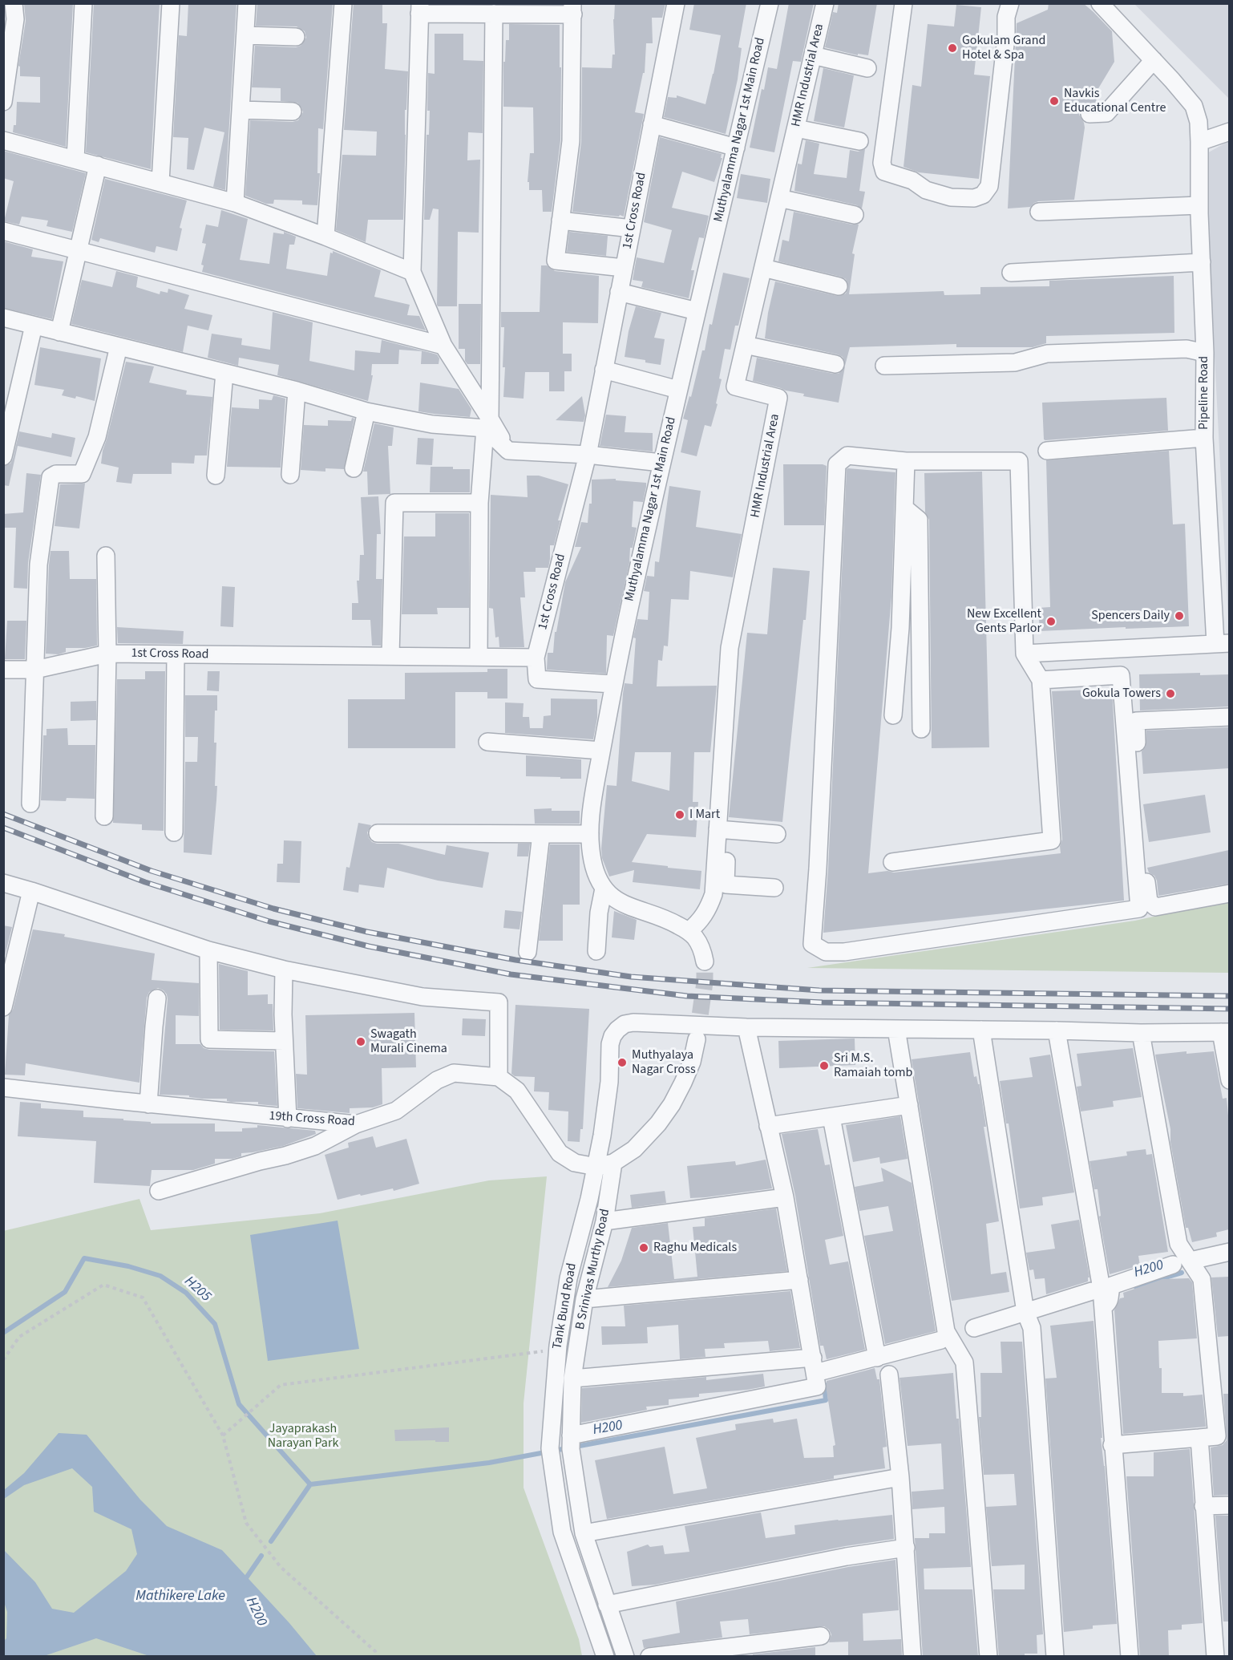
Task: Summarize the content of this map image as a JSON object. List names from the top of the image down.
{
  "streets": {
    "street": [
      "HMR Industrial Area",
      "Muthyalamma Nagar 1st Main Road",
      "1st Cross Road",
      "Pipeline Road",
      "19th Cross Road",
      "B Srinivas Murthy Road",
      "Tank Bund Road"
    ]
  },
  "crossings": [
    ["HMR Industrial Area", "Muthyalamma Nagar 1st Main Road"]
  ],
  "water": ["H200", "H205", "Mathikere Lake"],
  "parks": ["Jayaprakash Narayan Park"],
  "places": [
    "Gokulam Grand Hotel & Spa",
    "Navkis Educational Centre",
    "Spencers Daily",
    "New Excellent Gents Parlor",
    "Gokula Towers",
    "I Mart",
    "Swagath Murali Cinema",
    "Muthyalaya Nagar Cross",
    "Sri M.S. Ramaiah tomb",
    "Raghu Medicals"
  ]
}
